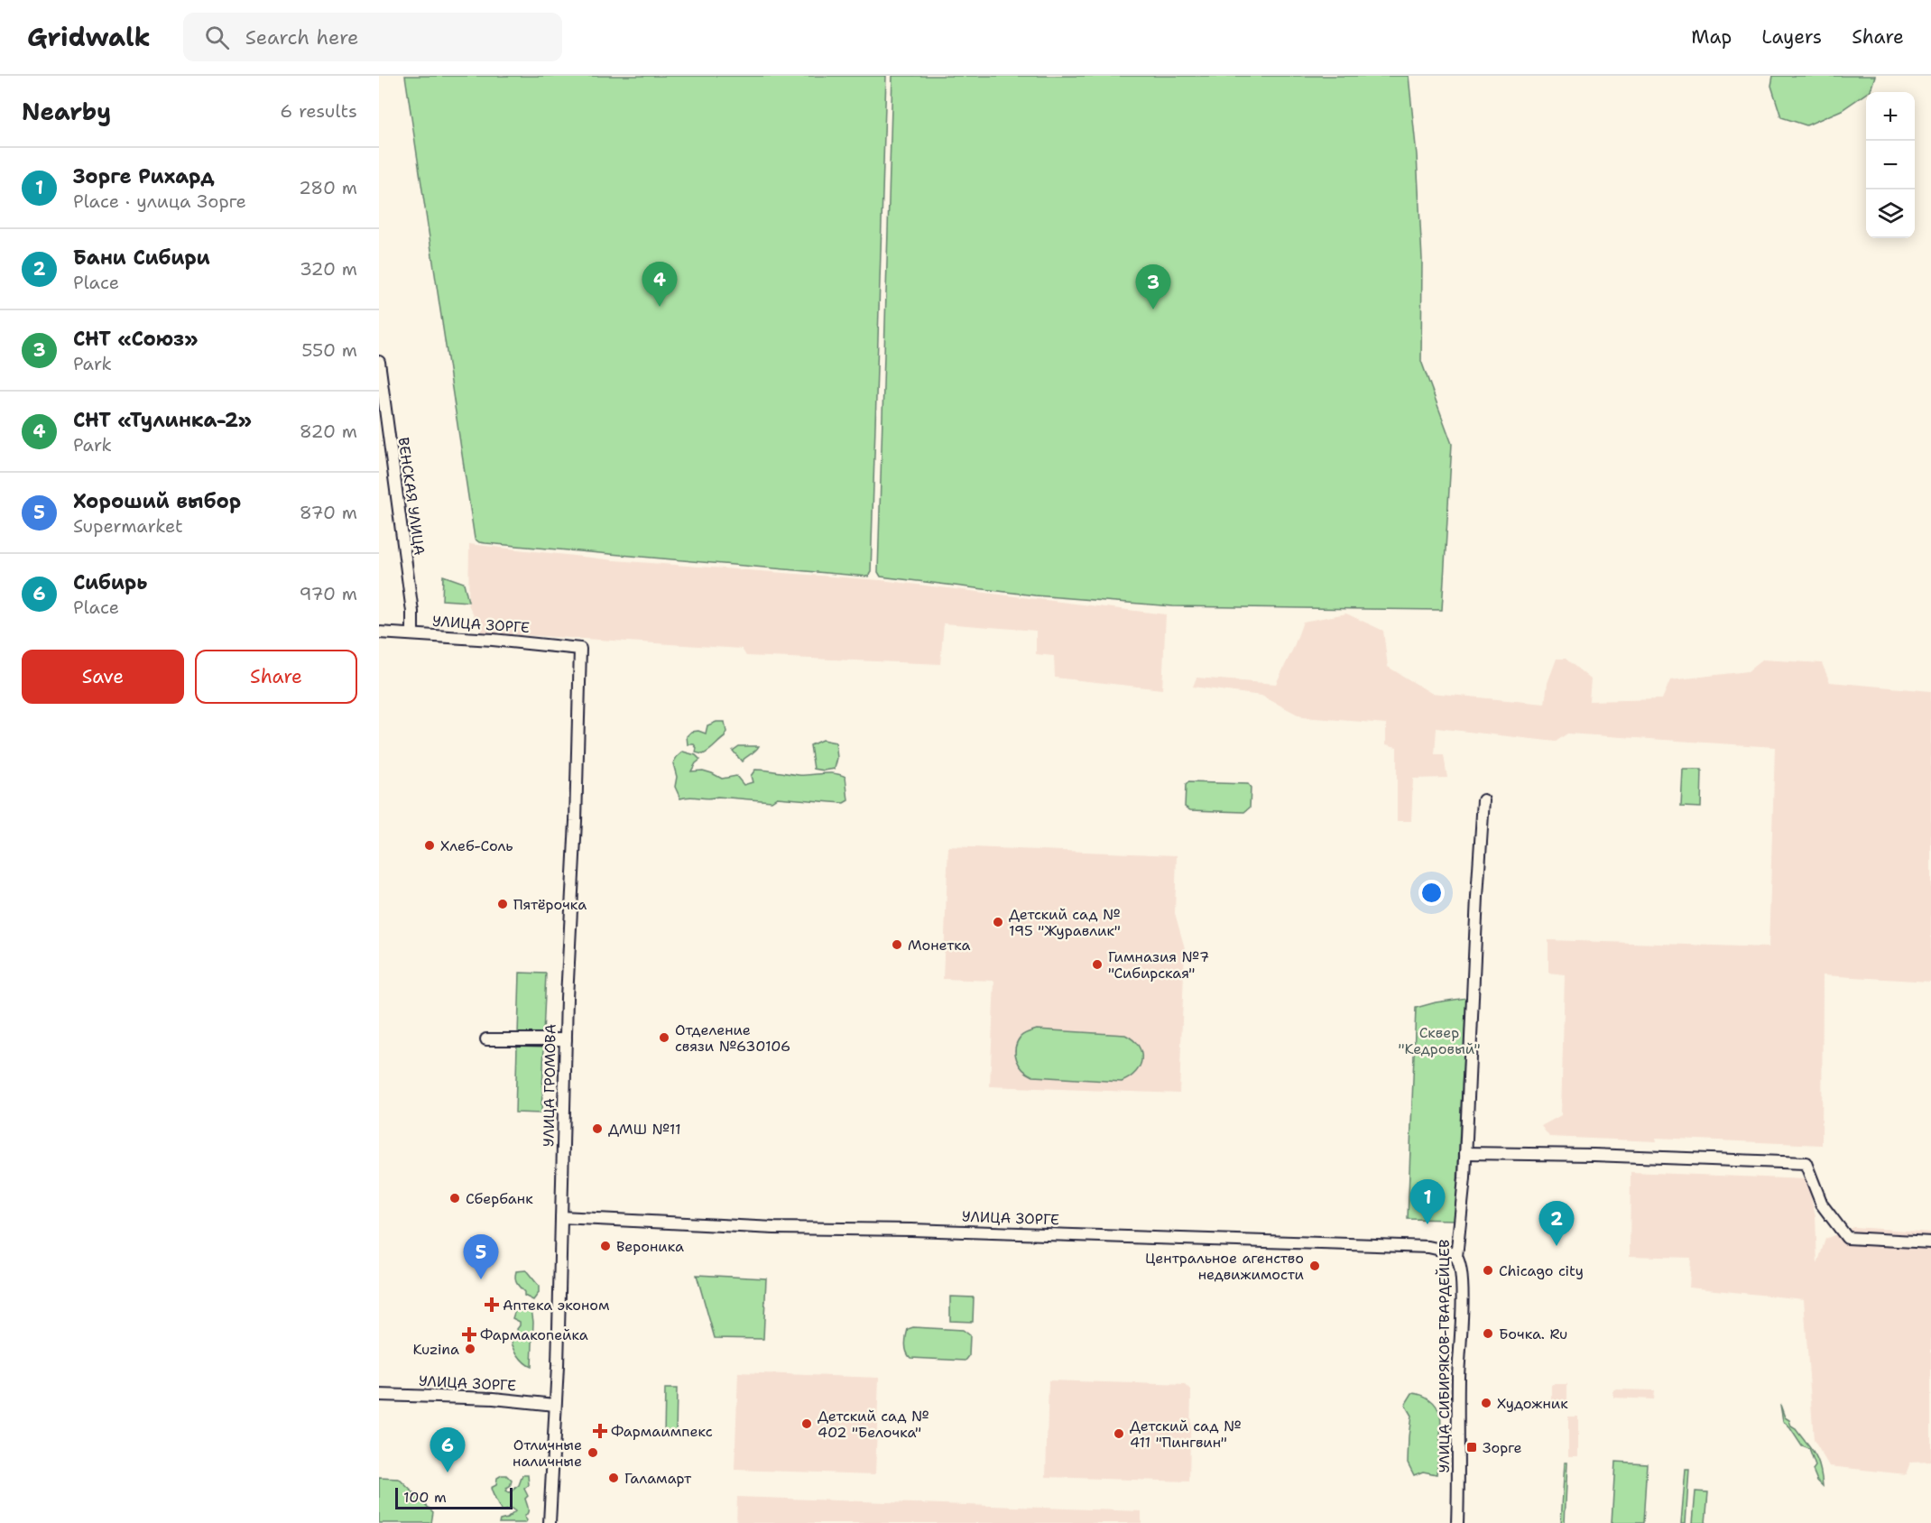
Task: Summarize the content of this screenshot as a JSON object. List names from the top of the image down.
{
  "streets": {
    "street": [
      "ВЕНСКАЯ УЛИЦА",
      "УЛИЦА ЗОРГЕ",
      "УЛИЦА ГРОМОВА",
      "УЛИЦА СИБИРЯКОВ-ГВАРДЕЙЦЕВ"
    ]
  },
  "crossings": [
    ["ВЕНСКАЯ УЛИЦА", "УЛИЦА ЗОРГЕ"],
    ["УЛИЦА ЗОРГЕ", "УЛИЦА ГРОМОВА"],
    ["УЛИЦА ЗОРГЕ", "УЛИЦА СИБИРЯКОВ-ГВАРДЕЙЦЕВ"]
  ],
  "parks": ["Сквер \"Кедровый\""],
  "places": {
    "other": [
      "Хлеб-Соль",
      "Пятёрочка",
      "Детский сад № 195 \"Журавлик\"",
      "Монетка",
      "Гимназия №7 \"Сибирская\"",
      "Отделение связи №630106",
      "ДМШ №11",
      "Сбербанк",
      "Вероника",
      "Центральное агенство недвижимости",
      "Chicago city",
      "Бочка. Ru",
      "Kuzina",
      "Художник",
      "Детский сад № 402 \"Белочка\"",
      "Детский сад № 411 \"Пингвин\"",
      "Отличные наличные",
      "Галамарт"
    ],
    "health": ["Аптека эконом", "Фармакопейка", "Фармаимпекс"],
    "transit": ["Зорге"]
  },
  "scale_bar": "100 m",
  "page": {
    "header": "Gridwalk",
    "search": "Search here",
    "nav": ["Map", "Layers", "Share"],
    "heading": ["Nearby", "6 results"],
    "map_buttons": ["+", "−"],
    "list": [
      {
        "mark": "1",
        "name": "Зорге Рихард",
        "note": "Place · улица Зорге",
        "value": "280 m"
      },
      {
        "mark": "2",
        "name": "Бани Сибири",
        "note": "Place",
        "value": "320 m"
      },
      {
        "mark": "3",
        "name": "СНТ «Союз»",
        "note": "Park",
        "value": "550 m"
      },
      {
        "mark": "4",
        "name": "СНТ «Тулинка-2»",
        "note": "Park",
        "value": "820 m"
      },
      {
        "mark": "5",
        "name": "Хороший выбор",
        "note": "Supermarket",
        "value": "870 m"
      },
      {
        "mark": "6",
        "name": "Сибирь",
        "note": "Place",
        "value": "970 m"
      }
    ],
    "pins": [
      "4",
      "3",
      "1",
      "2",
      "5",
      "6"
    ],
    "buttons": ["Save", "Share"],
    "scale": "100 m"
  }
}
